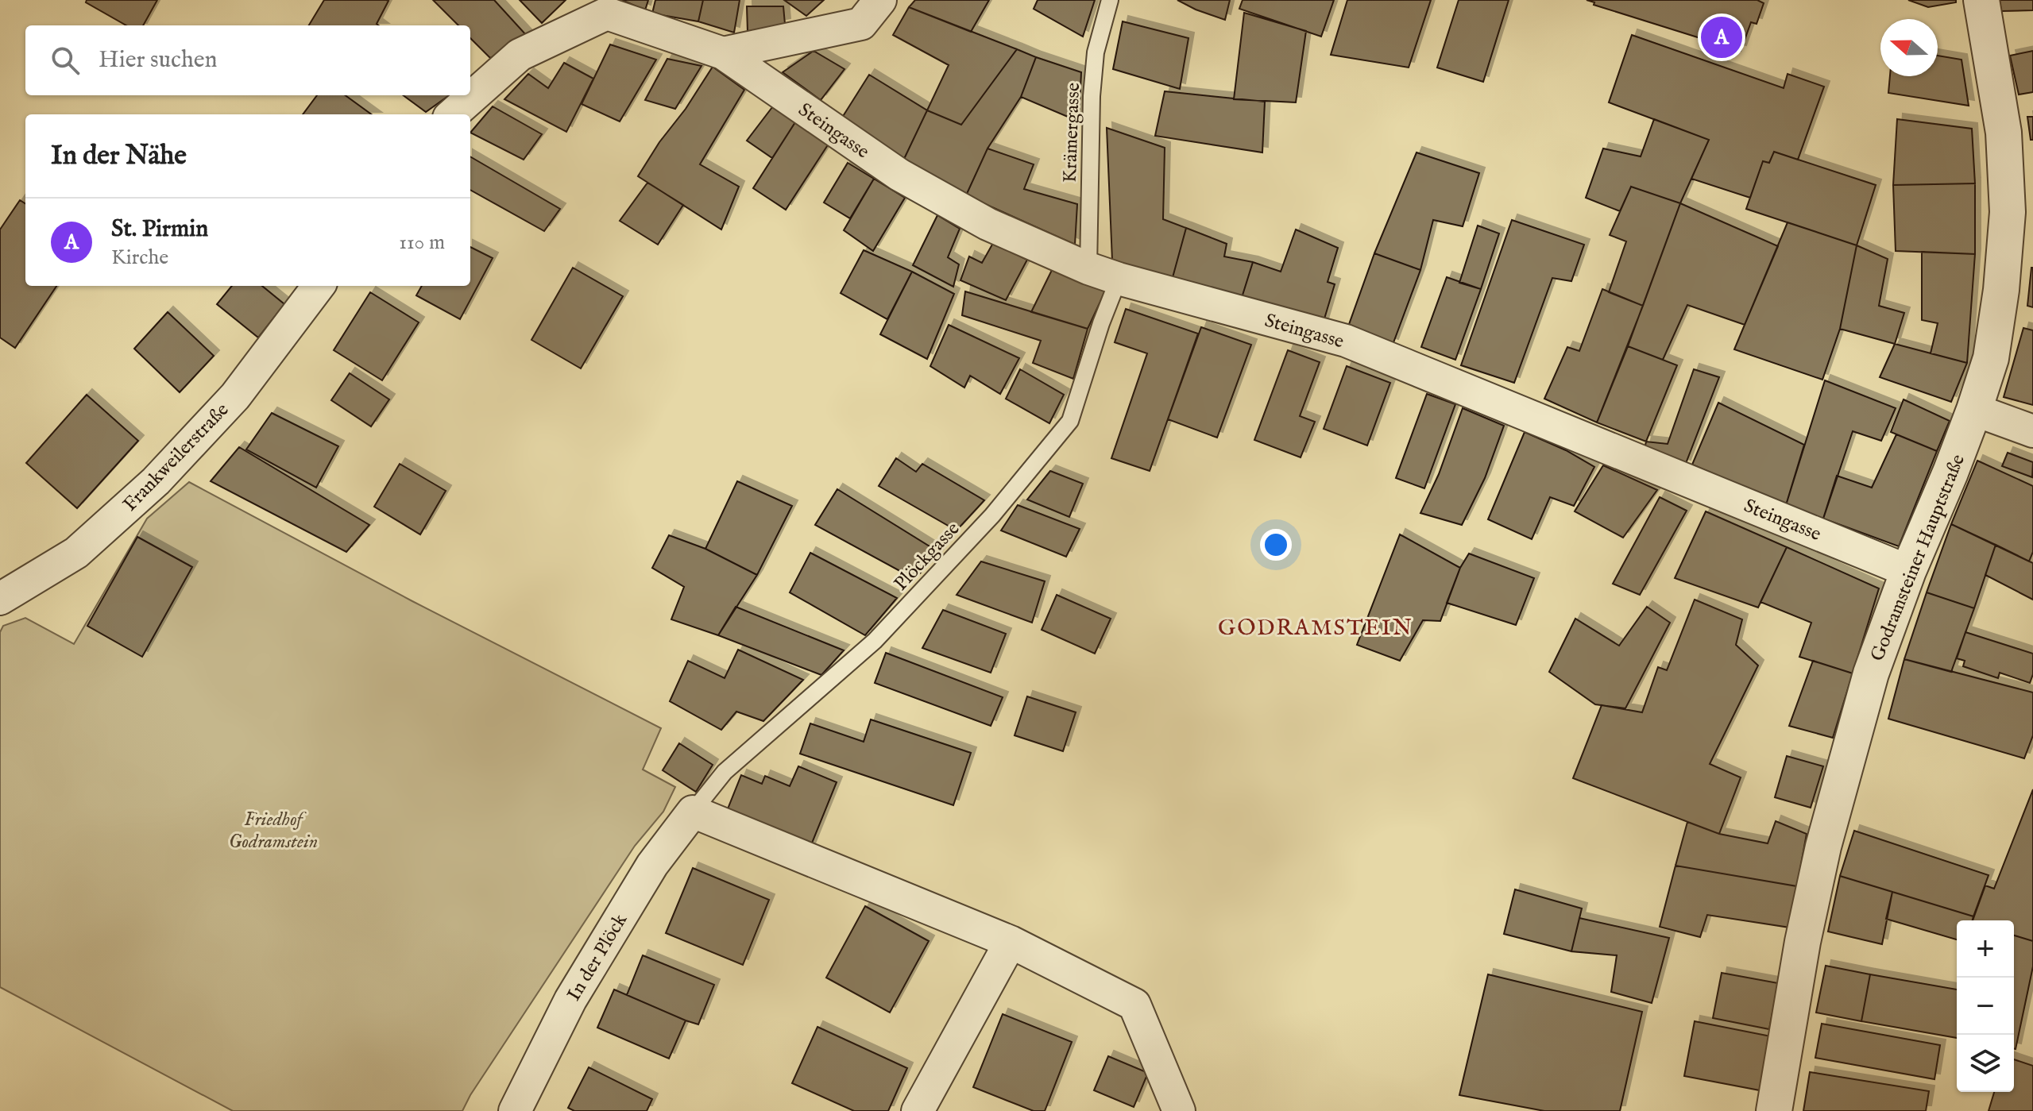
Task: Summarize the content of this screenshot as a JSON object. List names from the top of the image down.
{
  "streets": {
    "street": [
      "Steingasse",
      "Frankweilerstraße",
      "Godramsteiner Hauptstraße",
      "In der Plöck"
    ],
    "lane": ["Krämergasse", "Plöckgasse"]
  },
  "crossings": [
    ["Steingasse", "Krämergasse"],
    ["Steingasse", "Plöckgasse"],
    ["Steingasse", "Godramsteiner Hauptstraße"],
    ["Plöckgasse", "In der Plöck"]
  ],
  "districts": ["GODRAMSTEIN"],
  "parks": ["Friedhof Godramstein"],
  "north": "left",
  "page": {
    "pins": "A",
    "search": "Hier suchen",
    "heading": "In der Nähe",
    "list": [
      {
        "mark": "A",
        "name": "St. Pirmin",
        "note": "Kirche",
        "value": "110 m"
      }
    ],
    "map_buttons": ["+", "−"]
  }
}
